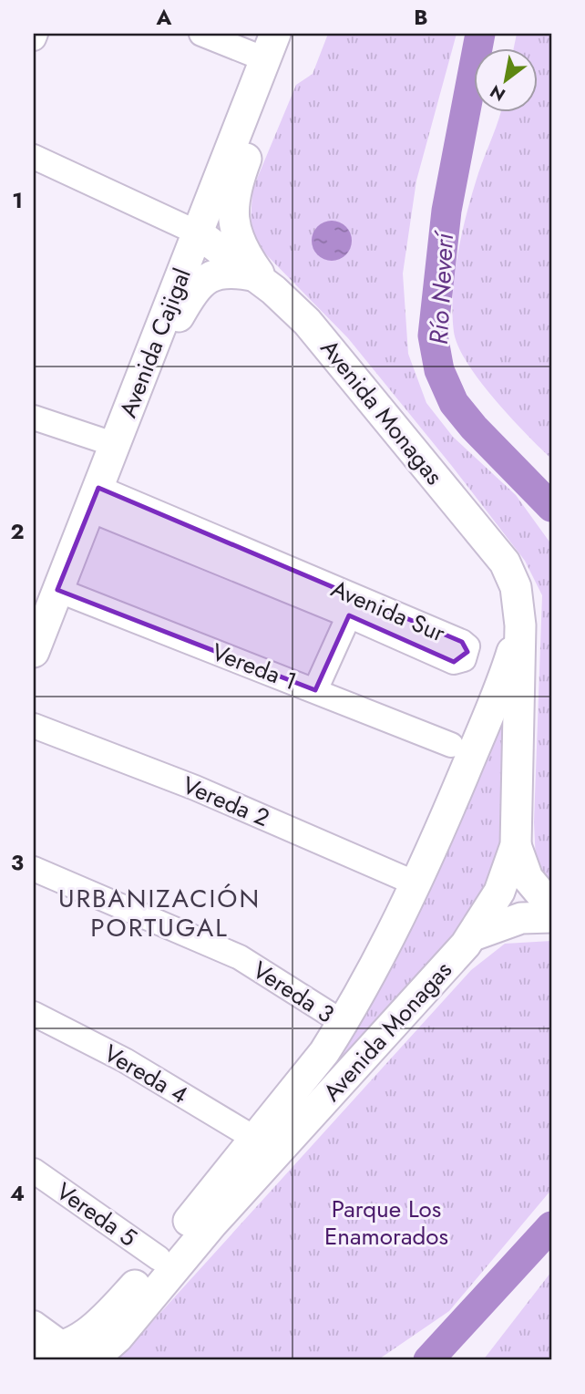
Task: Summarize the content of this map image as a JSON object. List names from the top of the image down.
{
  "streets": {
    "main road": ["Avenida Cajigal", "Avenida Monagas"],
    "street": [
      "Avenida Sur",
      "Vereda 1",
      "Vereda 2",
      "Vereda 3",
      "Vereda 4",
      "Vereda 5"
    ]
  },
  "crossings": [
    ["Avenida Cajigal", "Avenida Monagas"],
    ["Avenida Cajigal", "Avenida Sur"],
    ["Avenida Cajigal", "Vereda 1"],
    ["Avenida Monagas", "Vereda 2"],
    ["Avenida Monagas", "Vereda 3"],
    ["Avenida Monagas", "Vereda 4"],
    ["Avenida Monagas", "Vereda 5"]
  ],
  "districts": ["URBANIZACIÓN PORTUGAL"],
  "water": ["Río Neverí"],
  "parks": ["Parque Los Enamorados"],
  "north": "bottom left",
  "grid": {
    "columns": ["A", "B"],
    "rows": [
      "1",
      "2",
      "3",
      "4"
    ]
  }
}
